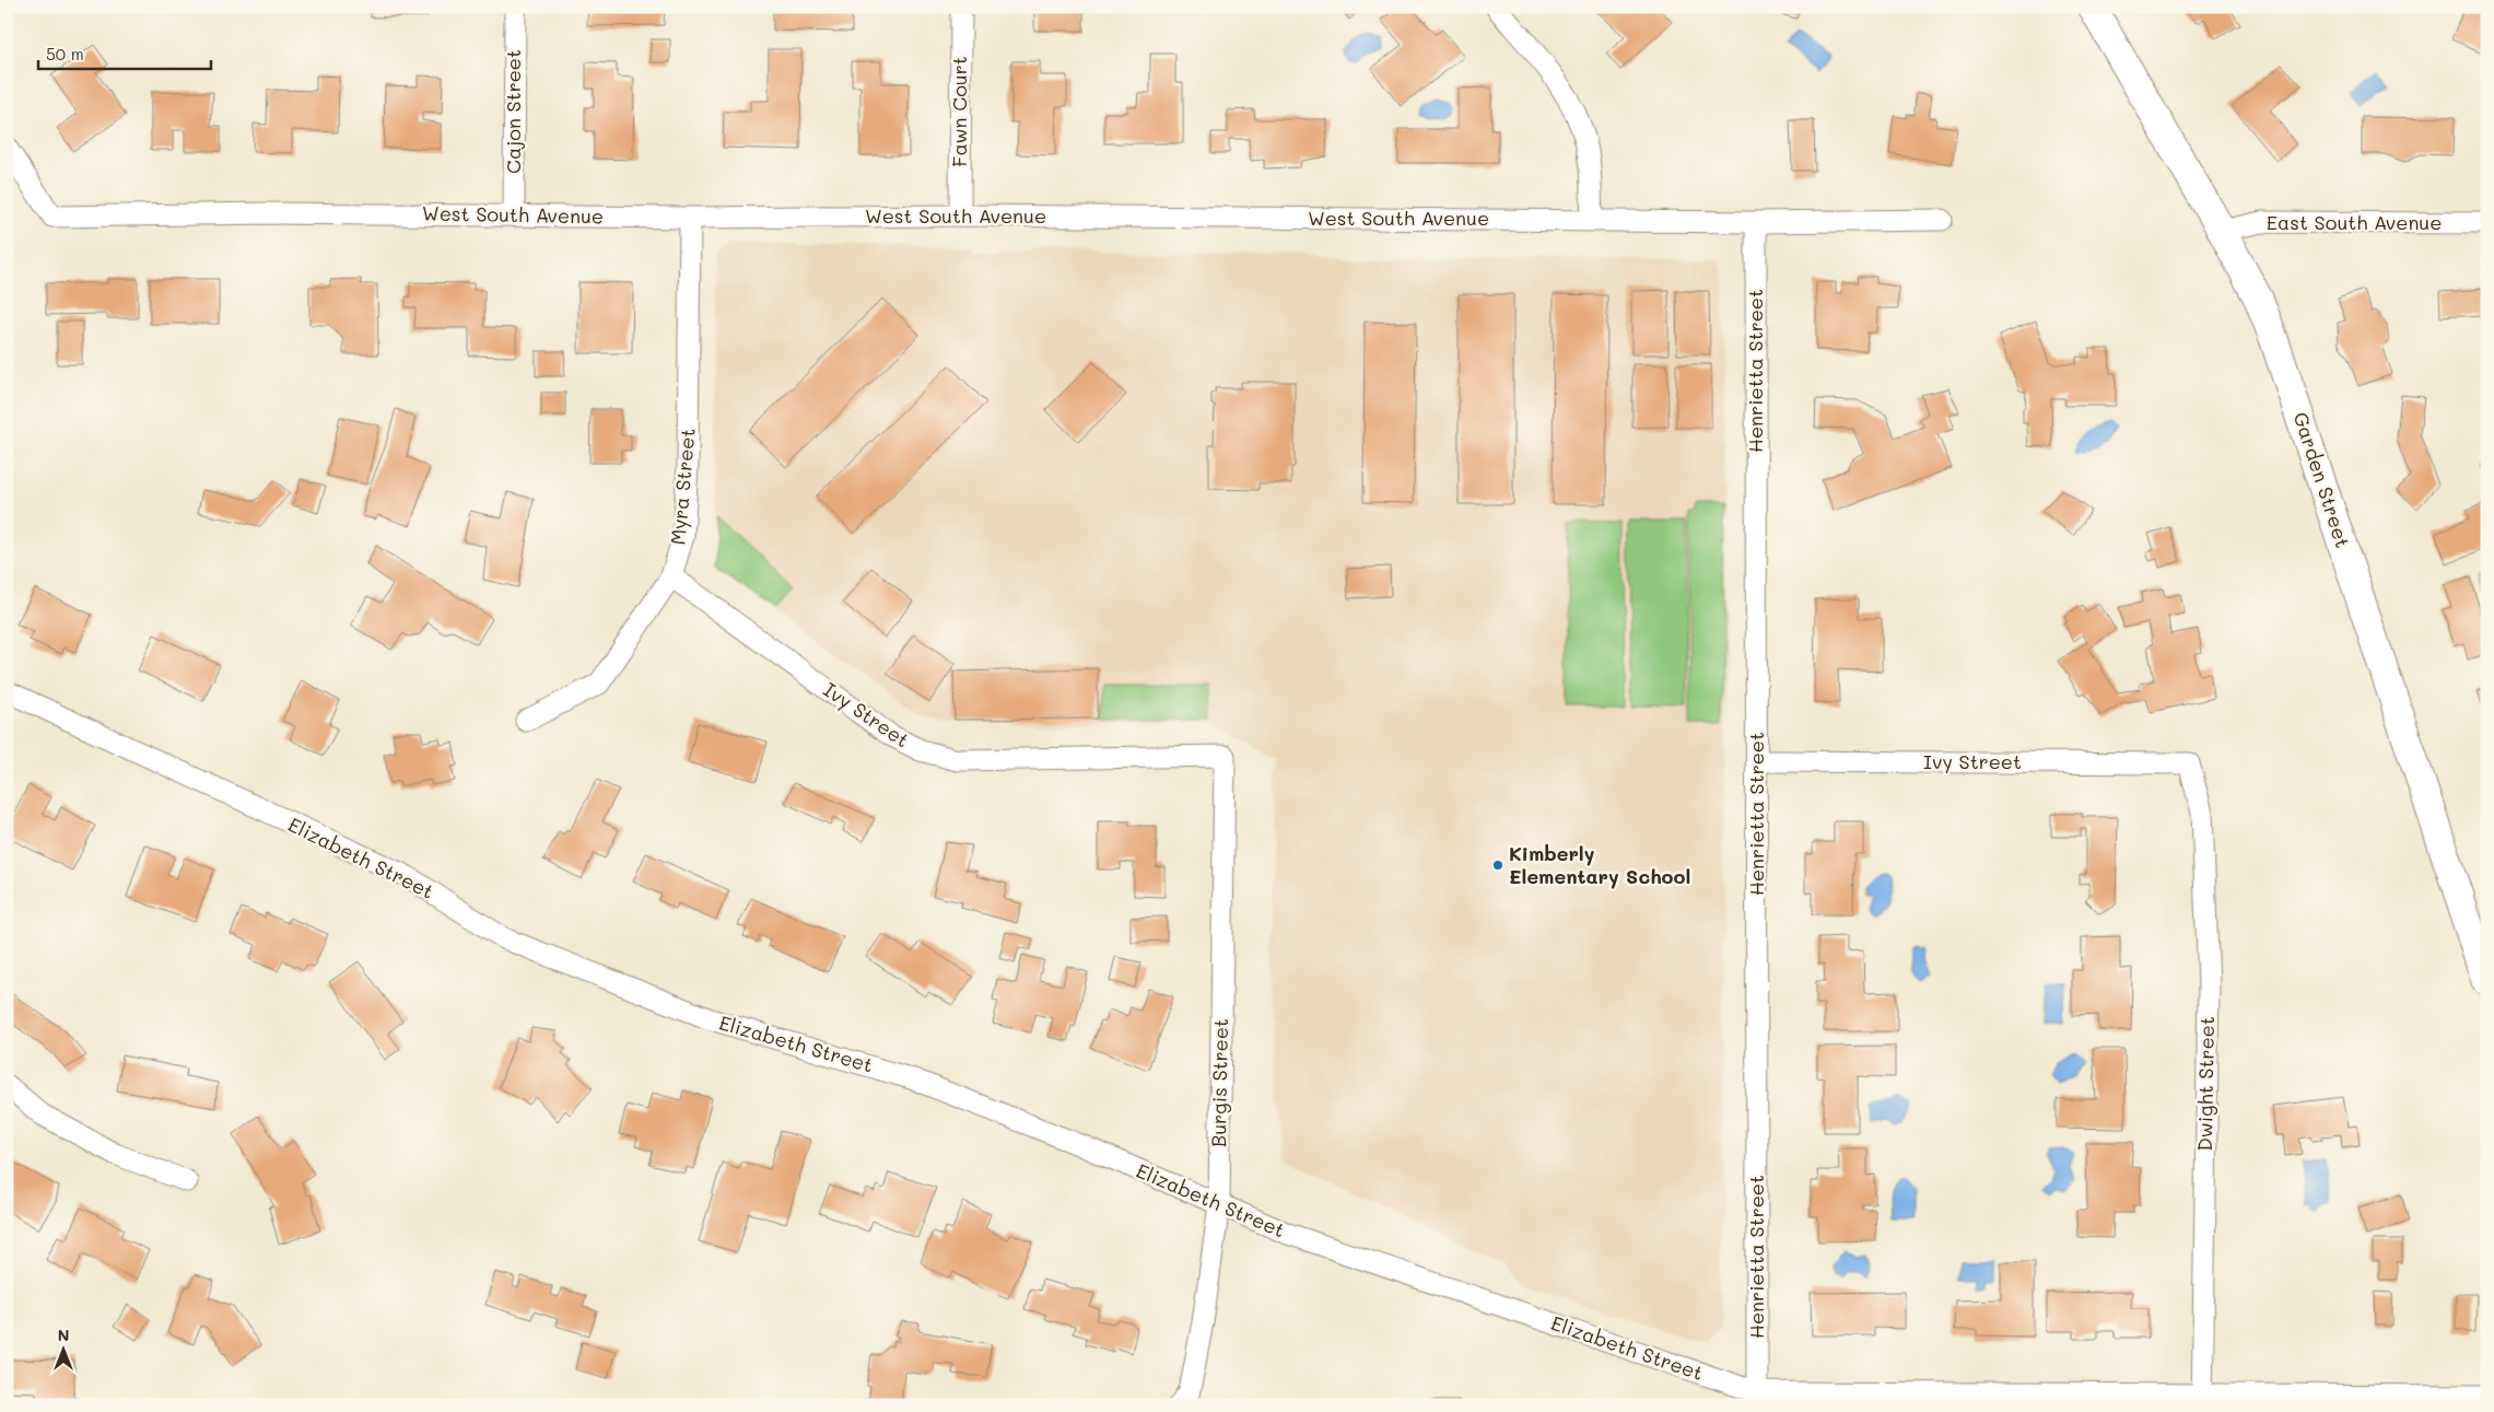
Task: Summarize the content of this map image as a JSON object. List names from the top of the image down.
{
  "streets": {
    "street": [
      "Cajon Street",
      "Fawn Court",
      "West South Avenue",
      "East South Avenue",
      "Henrietta Street",
      "Garden Street",
      "Myra Street",
      "Ivy Street",
      "Elizabeth Street",
      "Burgis Street",
      "Dwight Street"
    ]
  },
  "crossings": [
    ["Cajon Street", "West South Avenue"],
    ["Fawn Court", "West South Avenue"],
    ["West South Avenue", "Henrietta Street"],
    ["West South Avenue", "Myra Street"],
    ["East South Avenue", "Garden Street"],
    ["Henrietta Street", "Ivy Street"],
    ["Henrietta Street", "Elizabeth Street"],
    ["Myra Street", "Ivy Street"],
    ["Ivy Street", "Burgis Street"],
    ["Ivy Street", "Dwight Street"],
    ["Elizabeth Street", "Burgis Street"],
    ["Elizabeth Street", "Dwight Street"]
  ],
  "places": ["Kimberly Elementary School"],
  "scale_bar": "50 m",
  "north": "top"
}
